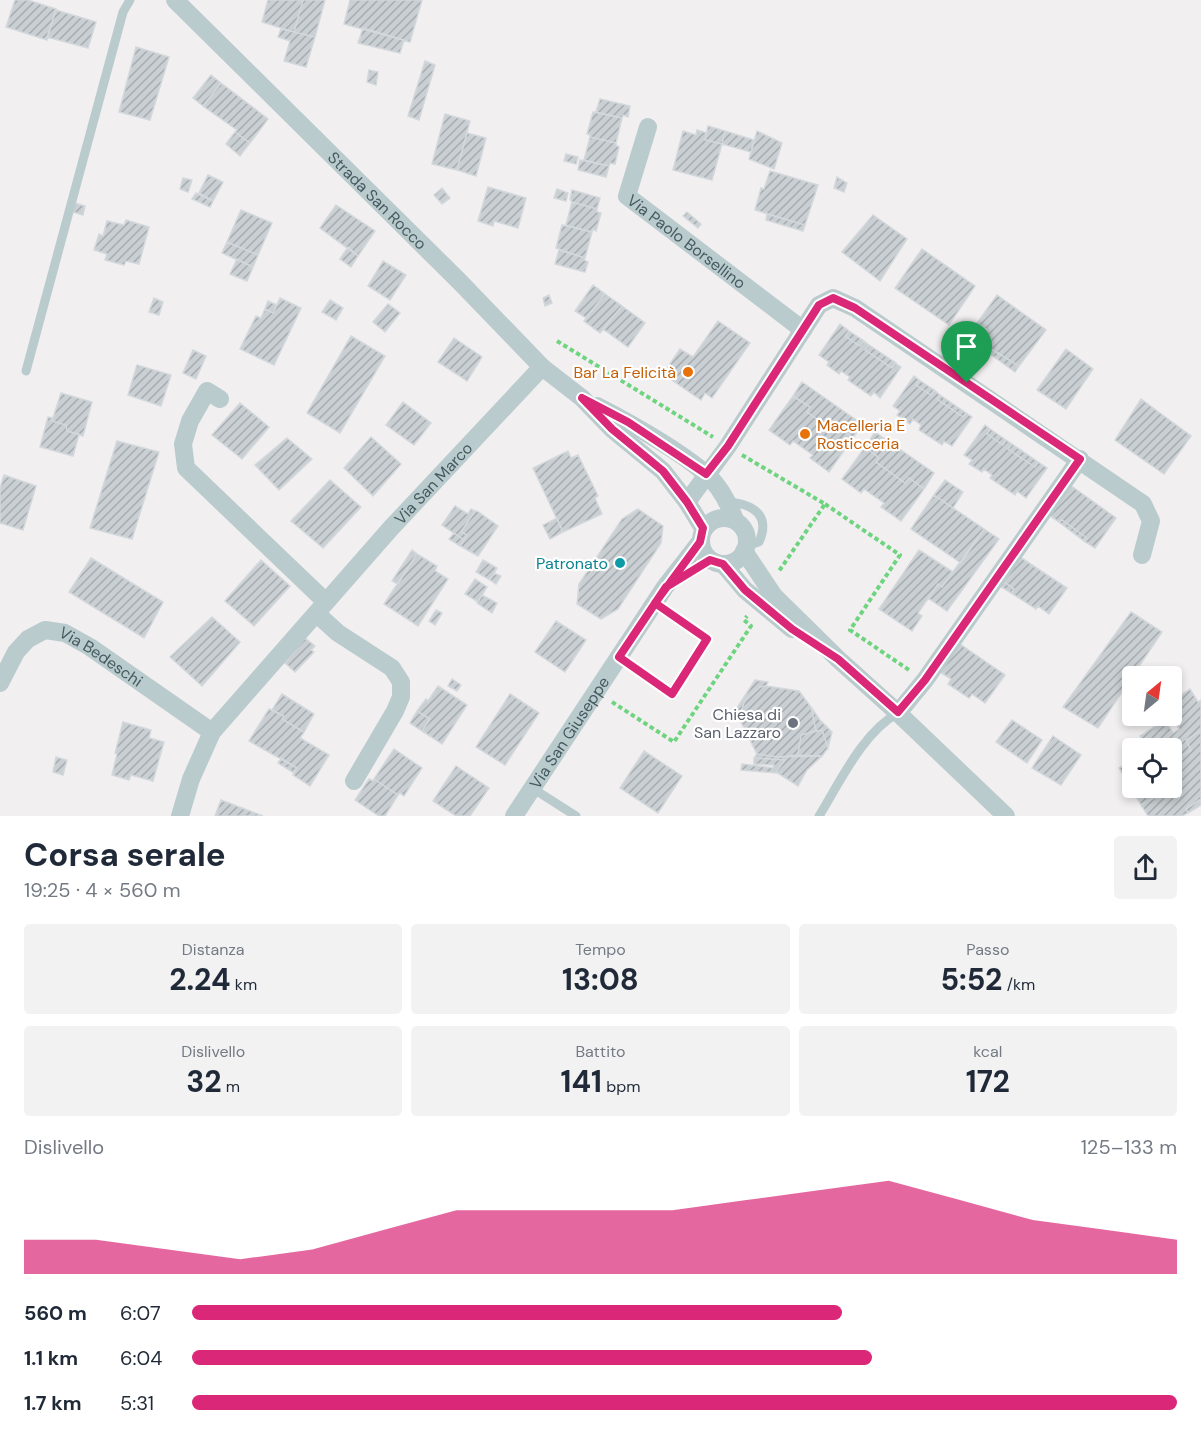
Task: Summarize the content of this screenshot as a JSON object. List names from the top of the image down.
{
  "streets": {
    "street": [
      "Strada San Rocco",
      "Via Paolo Borsellino",
      "Via San Marco",
      "Via Bedeschi",
      "Via San Giuseppe"
    ]
  },
  "crossings": [
    ["Strada San Rocco", "Via San Marco"],
    ["Strada San Rocco", "Via San Giuseppe"],
    ["Via San Marco", "Via Bedeschi"]
  ],
  "places": [
    "Bar La Felicità",
    "Macelleria E Rosticceria",
    "Patronato",
    "Chiesa di San Lazzaro"
  ],
  "north": "top right",
  "page": {
    "heading": ["Corsa serale", "19:25 · 4 × 560 m"],
    "stats": [
      ["Distanza", "2.24 km"],
      ["Tempo", "13:08"],
      ["Passo", "5:52 /km"],
      ["Dislivello", "32 m"],
      ["Battito", "141 bpm"],
      ["kcal", "172"]
    ],
    "chart": ["Dislivello", "125–133 m"],
    "list": [
      {
        "name": "560 m",
        "note": "6:07"
      },
      {
        "name": "1.1 km",
        "note": "6:04"
      },
      {
        "name": "1.7 km",
        "note": "5:31"
      }
    ]
  }
}
